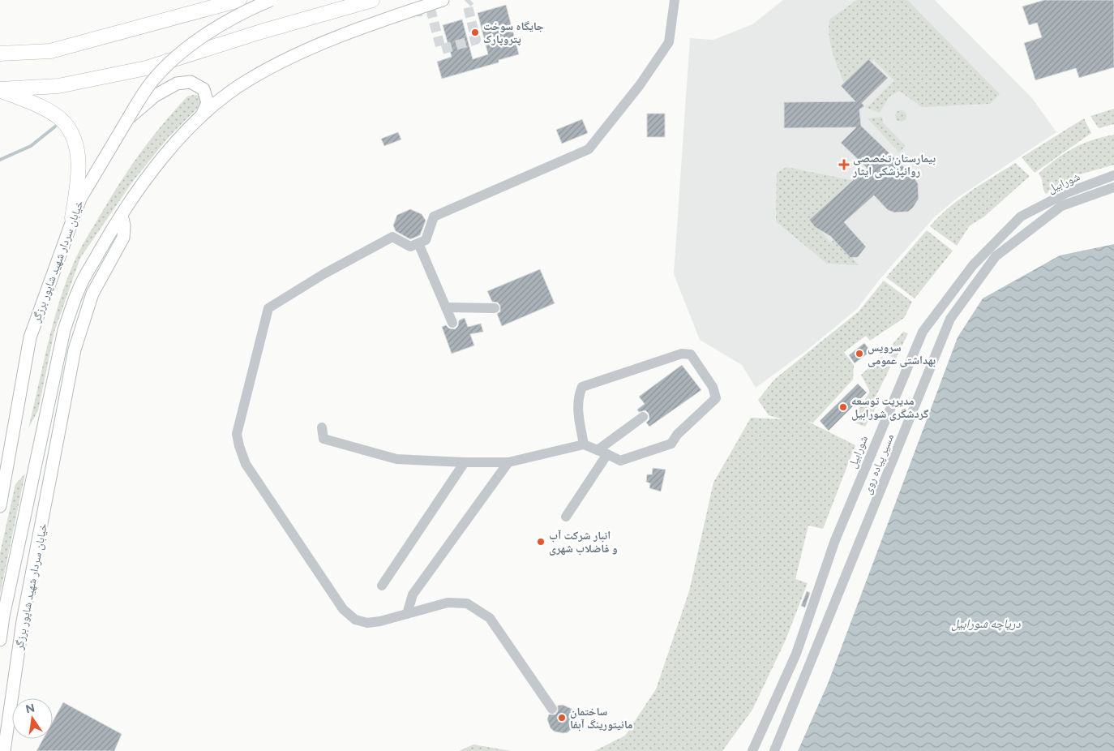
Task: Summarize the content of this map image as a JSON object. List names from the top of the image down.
{
  "streets": {
    "main road": ["خیابان سردار شهید شاپور برزگر"],
    "street": ["شورابیل", "مسیر پیاده روی"]
  },
  "water": ["دریاچه شورابیل"],
  "places": {
    "other": [
      "جایگاه سوخت پتروپارک",
      "سرویس بهداشتی عمومی",
      "مدیریت توسعه گردشگری شورابیل",
      "انبار شرکت آب و فاضلاب شهری",
      "ساختمان مانیتورینگ آبفا"
    ],
    "health": ["بیمارستان تخصصی روانپزشکی ایثار"]
  },
  "north": "top"
}
